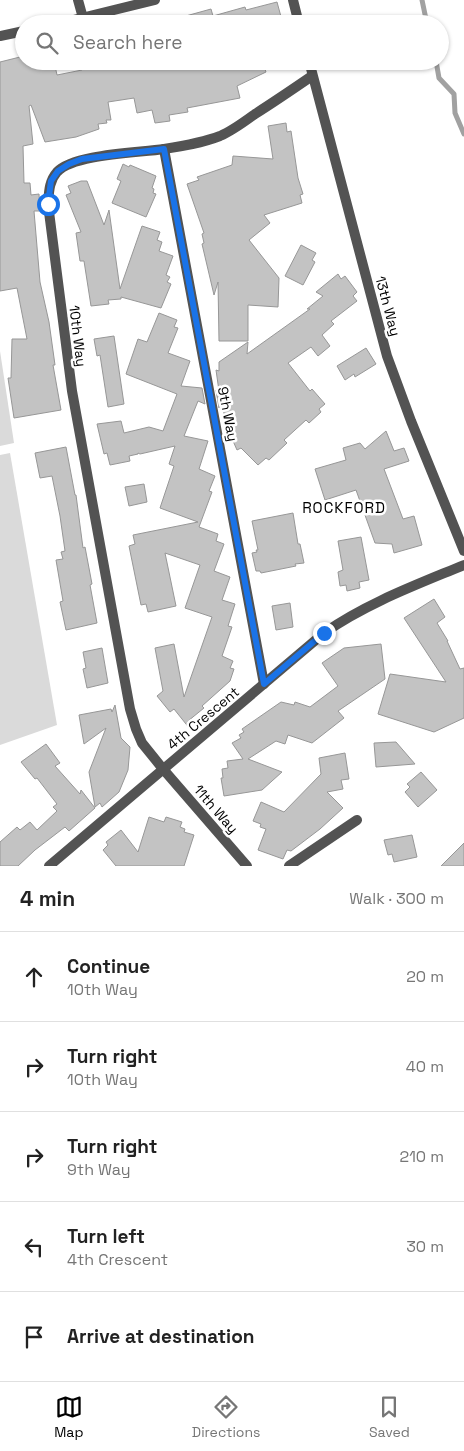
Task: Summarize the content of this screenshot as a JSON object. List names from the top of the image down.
{
  "streets": {
    "street": [
      "13th Way",
      "10th Way",
      "9th Way",
      "4th Crescent",
      "11th Way"
    ]
  },
  "crossings": [
    ["13th Way", "10th Way"],
    ["10th Way", "9th Way"],
    ["10th Way", "4th Crescent"],
    ["10th Way", "11th Way"],
    ["9th Way", "4th Crescent"],
    ["4th Crescent", "11th Way"]
  ],
  "districts": ["ROCKFORD"],
  "page": {
    "search": "Search here",
    "heading": ["4 min", "Walk · 300 m"],
    "list": [
      ["Continue", "10th Way", "20 m"],
      ["Turn right", "10th Way", "40 m"],
      ["Turn right", "9th Way", "210 m"],
      ["Turn left", "4th Crescent", "30 m"],
      "Arrive at destination"
    ],
    "nav": ["Map", "Directions", "Saved"]
  }
}
